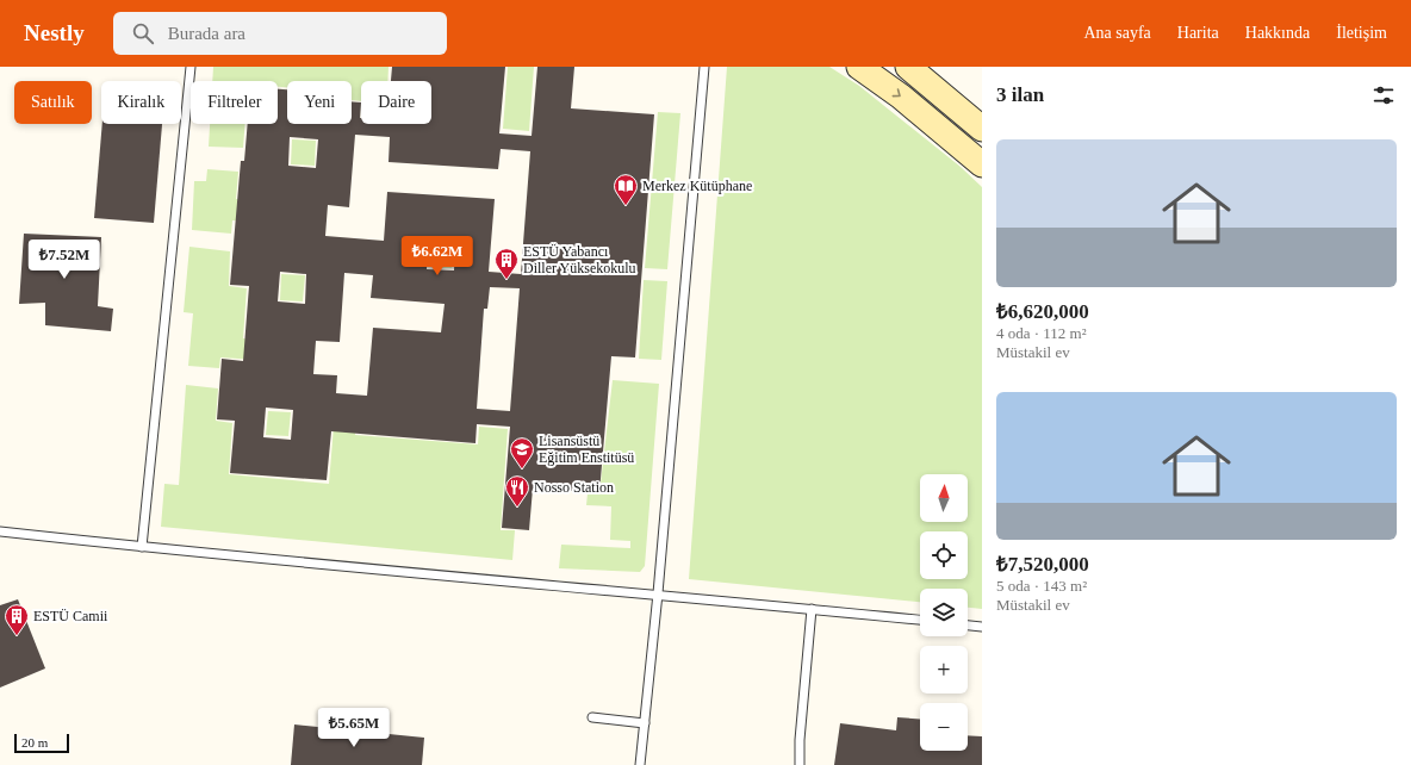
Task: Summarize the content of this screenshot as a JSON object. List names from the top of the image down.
{
  "places": {
    "library": ["Merkez Kütüphane"],
    "building": ["ESTÜ Yabancı Diller Yüksekokulu", "ESTÜ Camii"],
    "school or university": ["Lisansüstü Eğitim Enstitüsü"],
    "restaurant": ["Nosso Station"]
  },
  "scale_bar": "20 m",
  "north": "top",
  "page": {
    "header": "Nestly",
    "search": "Burada ara",
    "nav": [
      "Ana sayfa",
      "Harita",
      "Hakkında",
      "İletişim"
    ],
    "heading": "3 ilan",
    "chip": [
      "Satılık",
      "Kiralık",
      "Filtreler",
      "Yeni",
      "Daire"
    ],
    "list": [
      {
        "name": "₺6,620,000",
        "note": "4 oda · 112 m² · Müstakil ev"
      },
      {
        "name": "₺7,520,000",
        "note": "5 oda · 143 m² · Müstakil ev"
      }
    ],
    "price": ["₺6.62M", "₺7.52M", "₺5.65M"],
    "map_buttons": ["+", "−"],
    "scale": "20 m"
  }
}
